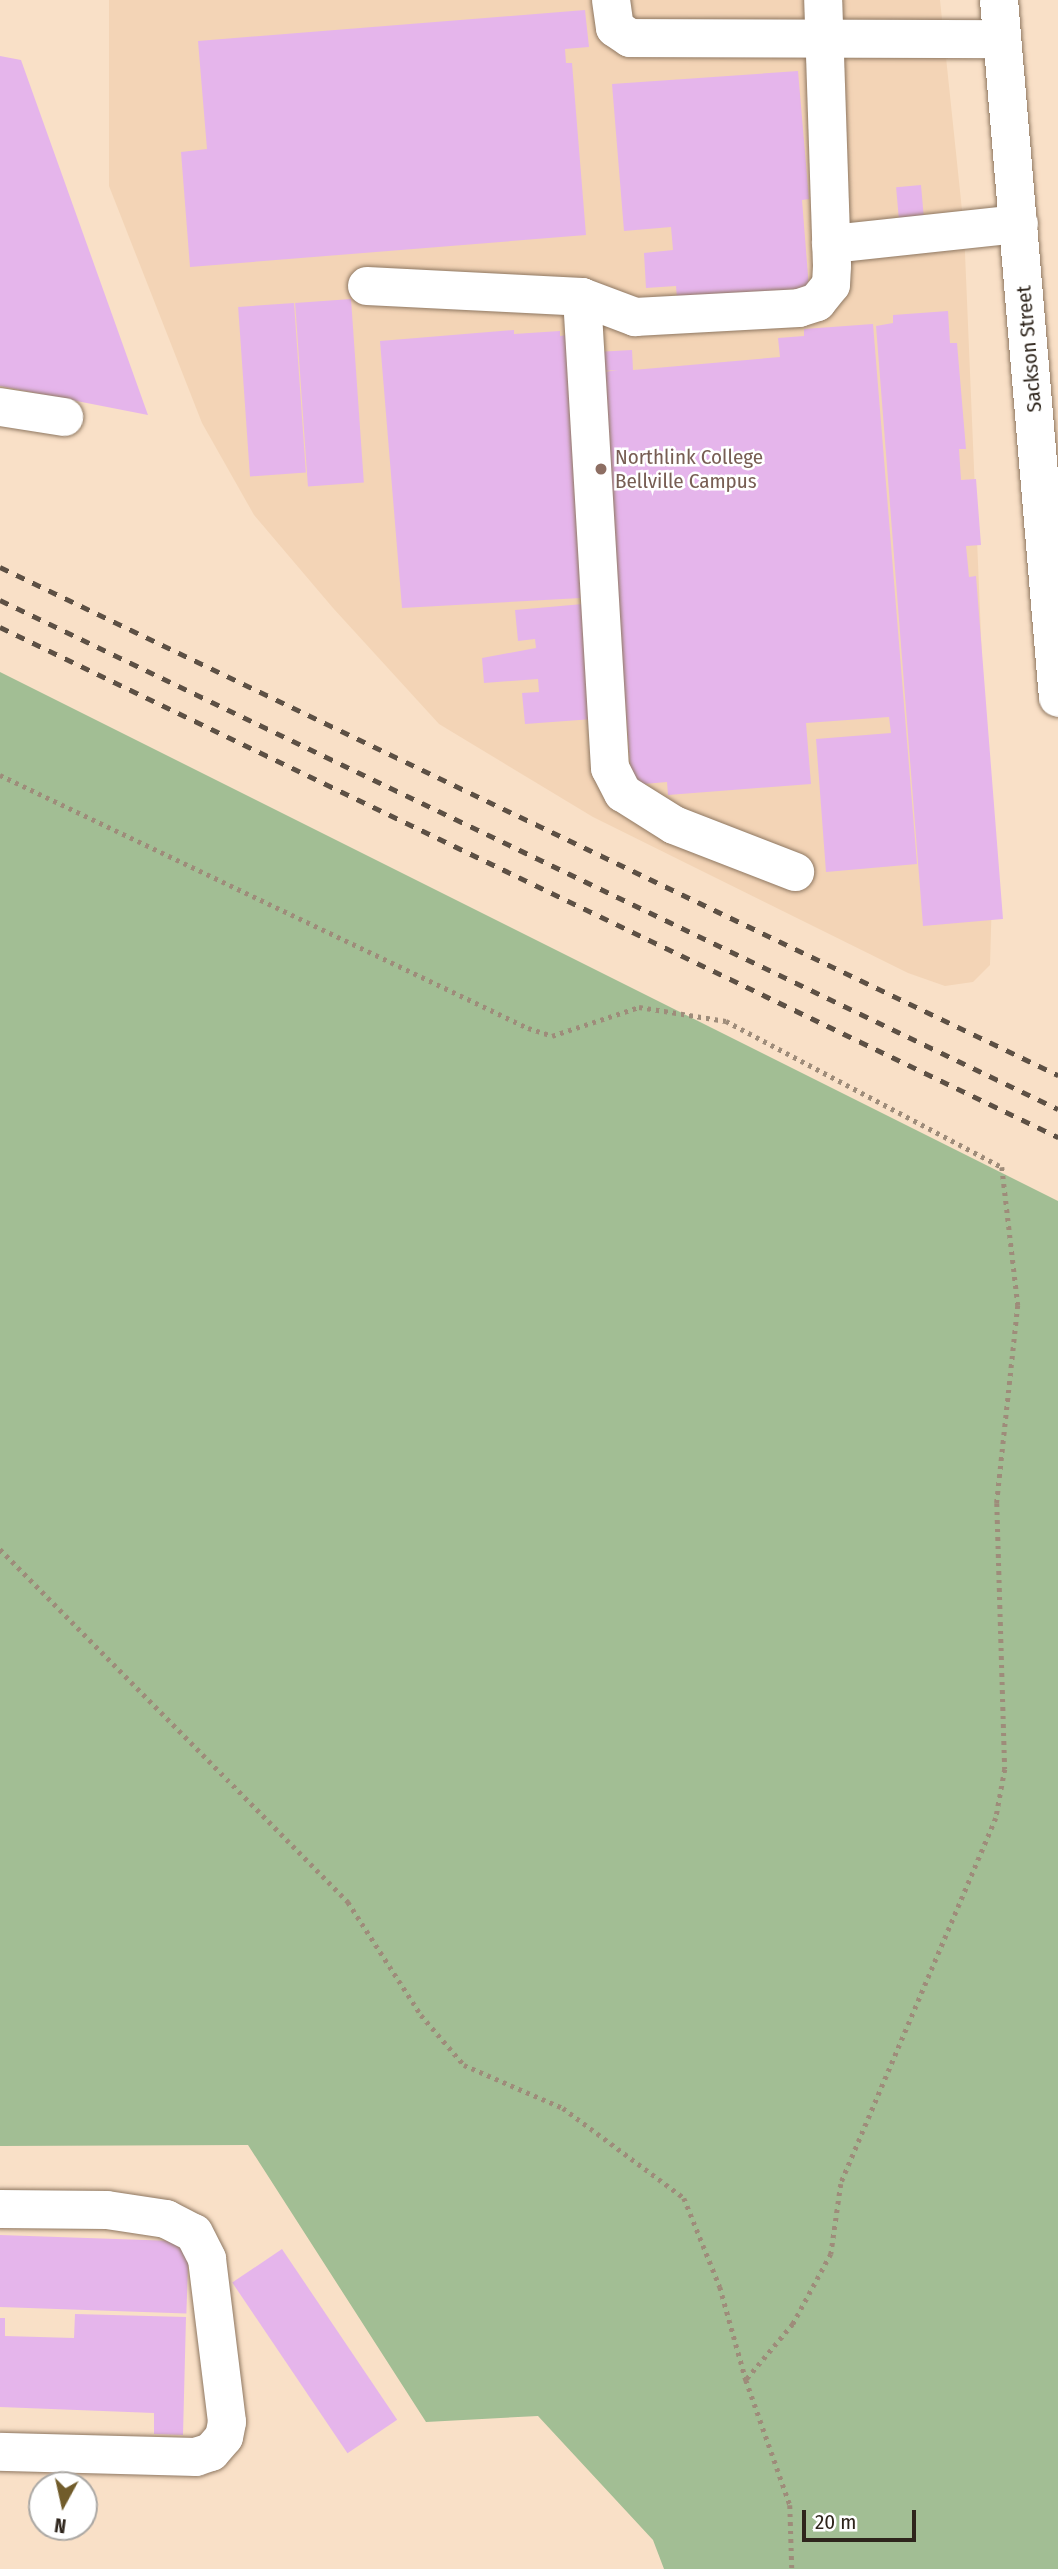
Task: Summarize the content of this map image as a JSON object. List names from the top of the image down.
{
  "streets": {
    "street": ["Sackson Street"]
  },
  "places": ["Northlink College Bellville Campus"],
  "scale_bar": "20 m",
  "north": "bottom"
}
